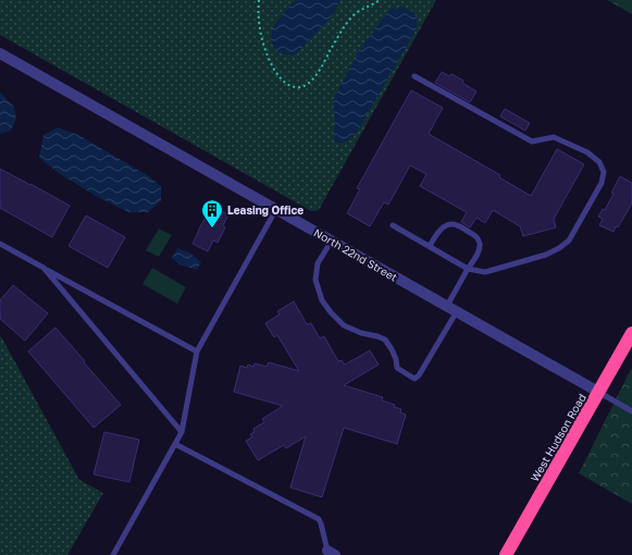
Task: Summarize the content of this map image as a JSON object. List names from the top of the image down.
{
  "streets": {
    "highway": ["West Hudson Road"],
    "street": ["North 22nd Street"]
  },
  "crossings": [
    ["North 22nd Street", "West Hudson Road"]
  ],
  "places": {
    "building": ["Leasing Office"]
  }
}
